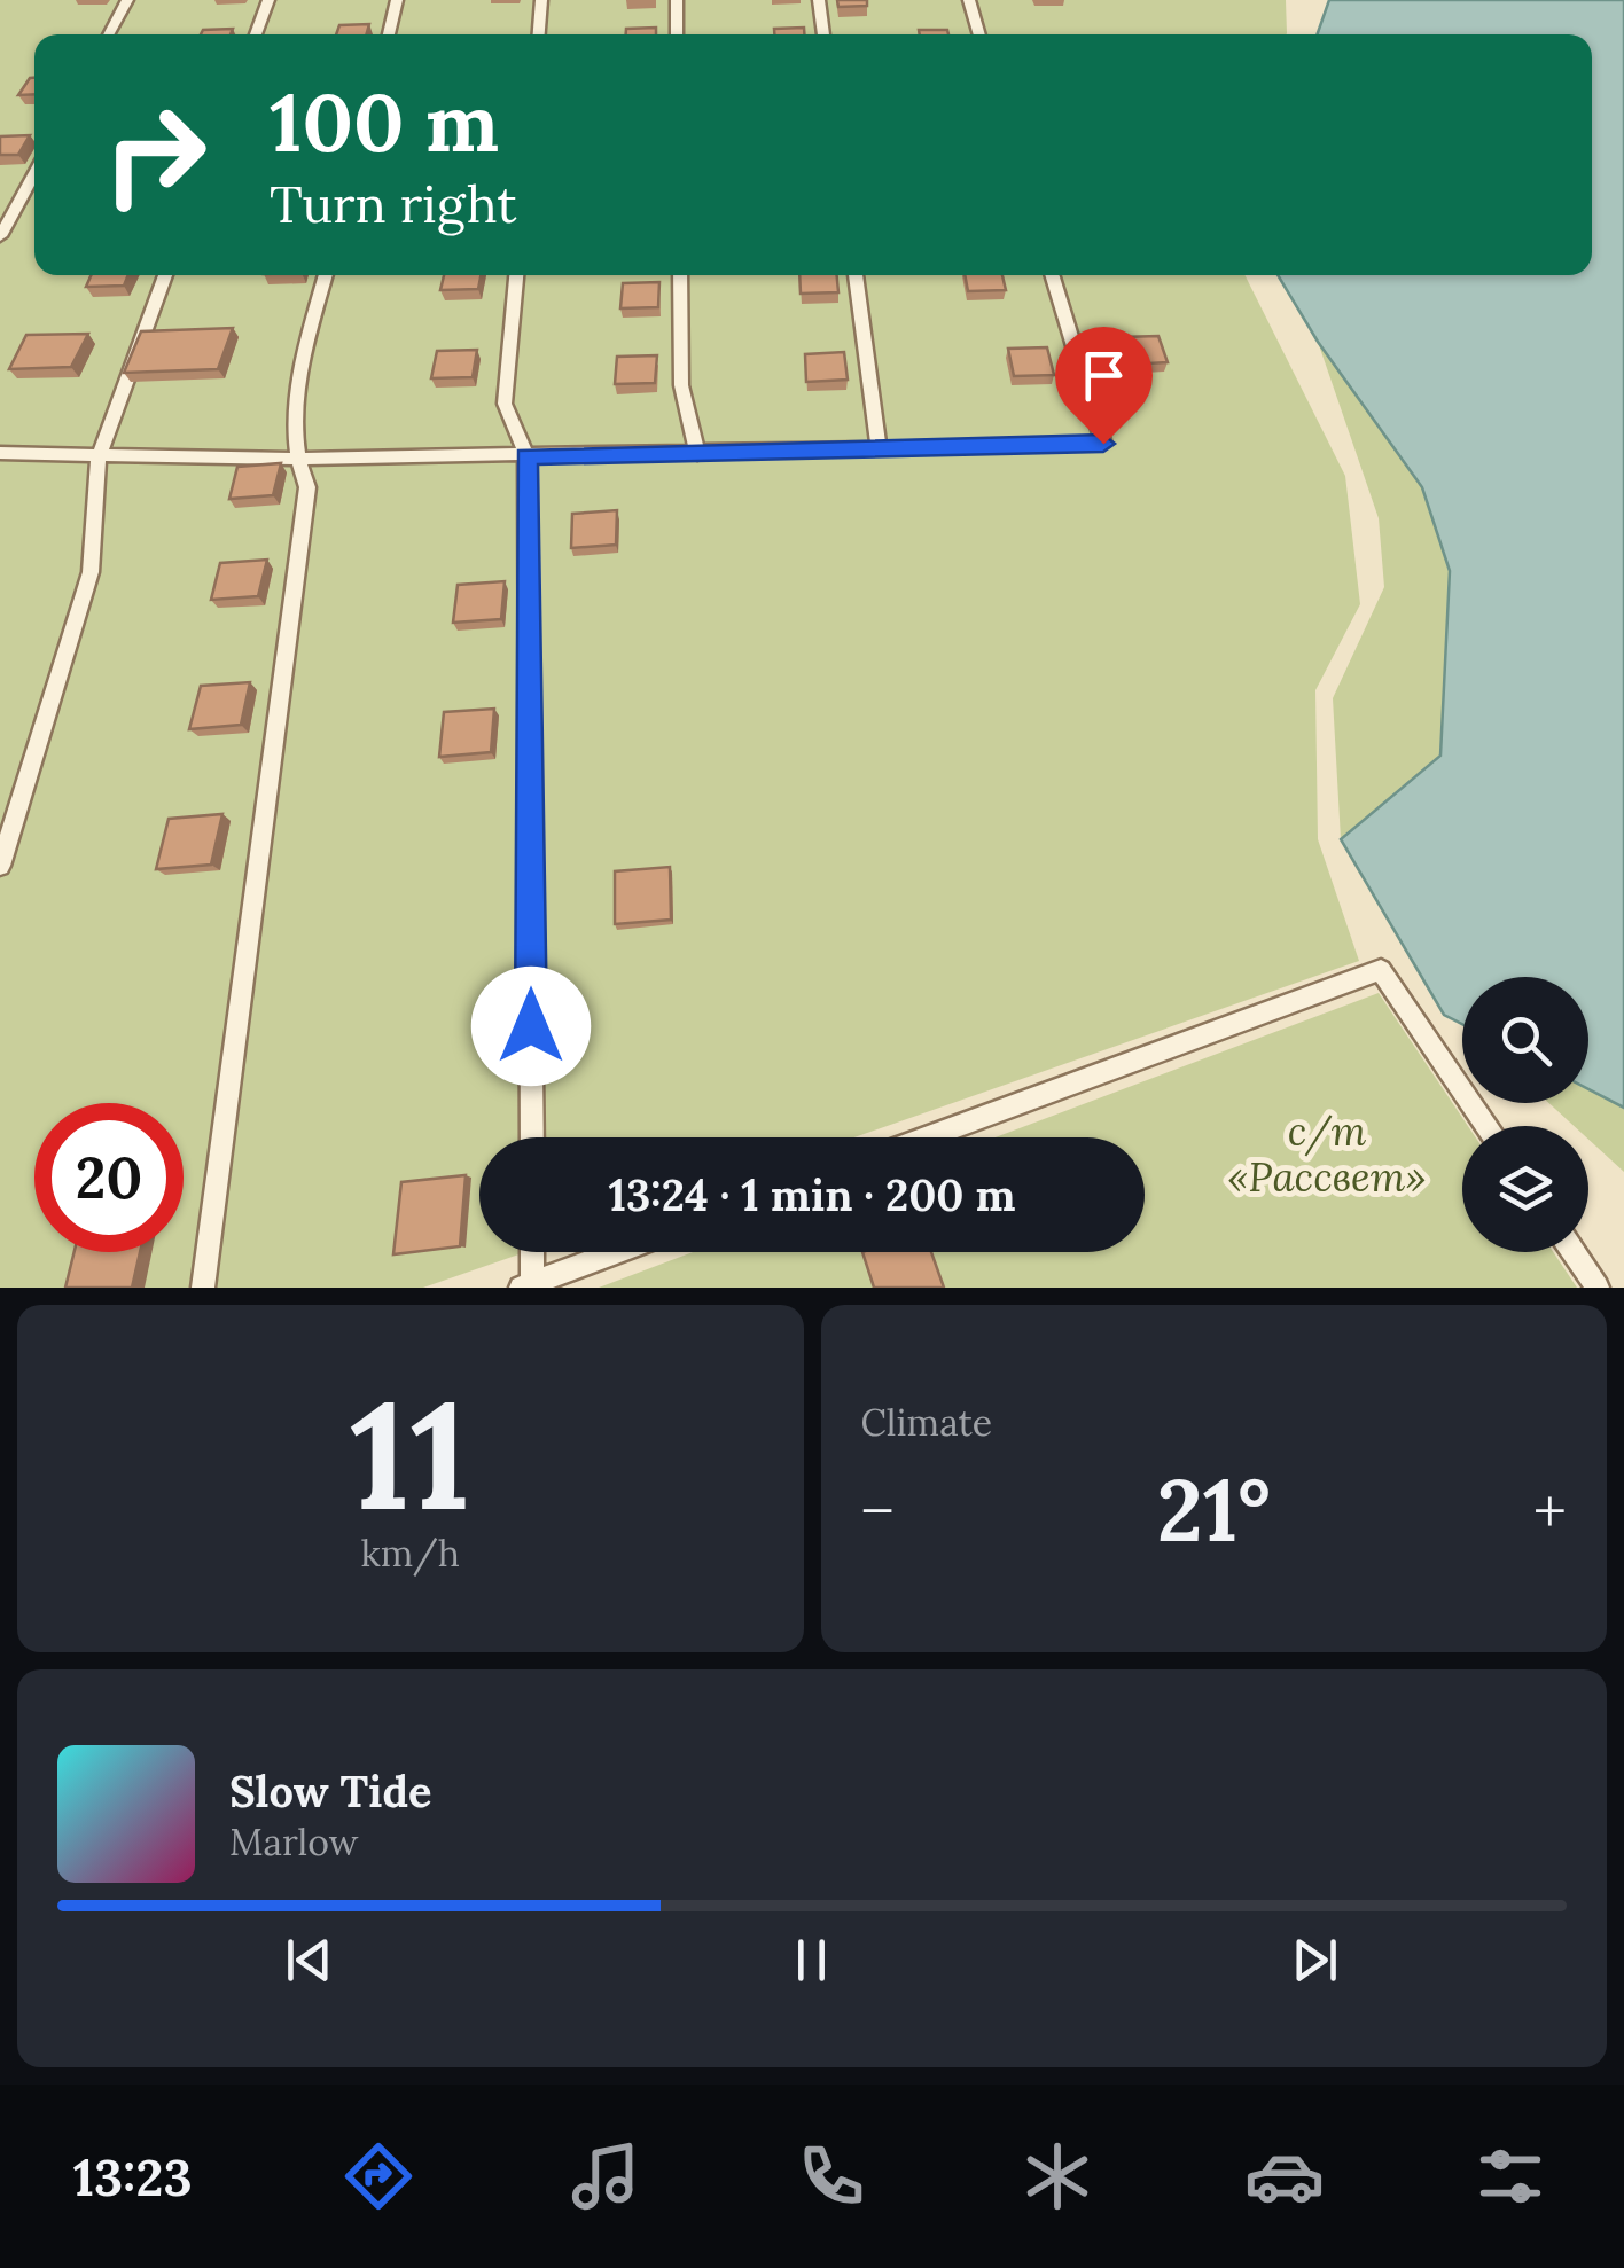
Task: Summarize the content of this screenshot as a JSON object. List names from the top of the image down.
{
  "parks": ["с/т «Рассвет»"],
  "page": {
    "turn": ["100 m", "Turn right"],
    "limit": "20",
    "trip": "13:24 · 1 min · 200 m",
    "tile": [
      ["11", "km/h"],
      "Climate"
    ],
    "heat": ["−", "21°", "+"],
    "song": ["Slow Tide", "Marlow"],
    "tabs": "13:23"
  }
}
